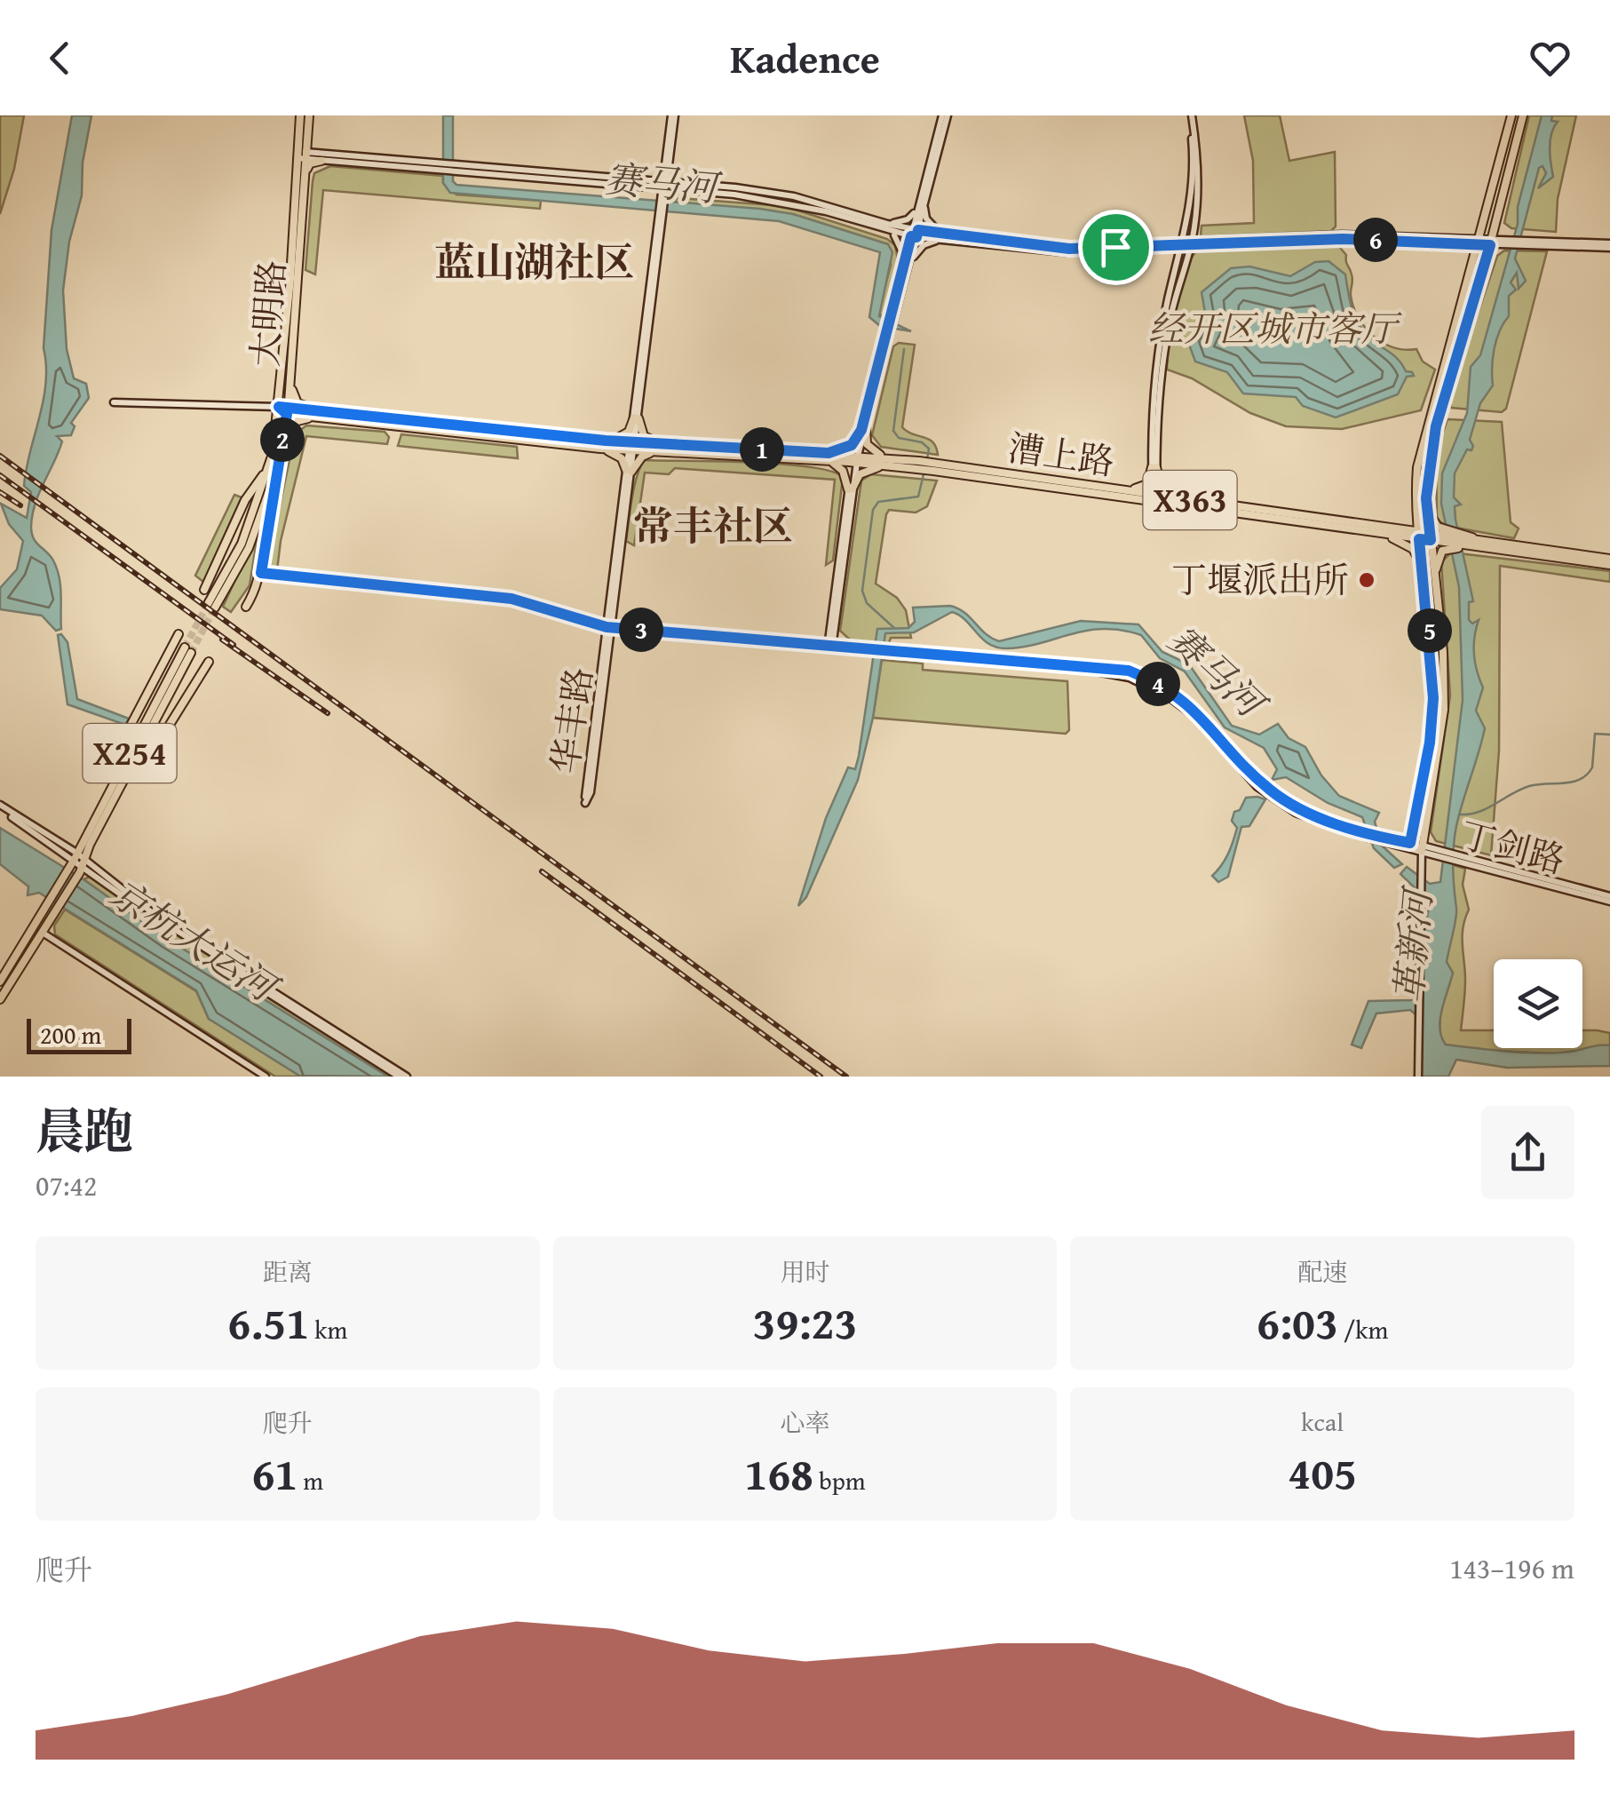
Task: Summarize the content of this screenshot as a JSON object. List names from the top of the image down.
{
  "streets": {
    "main road": [
      "大明路",
      "漕上路",
      "X363",
      "华丰路",
      "X254",
      "丁剑路"
    ]
  },
  "crossings": [
    ["大明路", "X363"],
    ["漕上路", "X363"],
    ["X363", "华丰路"],
    ["华丰路", "丁剑路"]
  ],
  "districts": ["蓝山湖社区", "常丰社区"],
  "water": ["赛马河", "京杭大运河", "革新河"],
  "parks": ["经开区城市客厅"],
  "places": ["丁堰派出所"],
  "scale_bar": "200 m",
  "page": {
    "header": "Kadence",
    "pins": [
      "6",
      "2",
      "1",
      "3",
      "5",
      "4"
    ],
    "scale": "200 m",
    "heading": ["晨跑", "07:42"],
    "stats": [
      ["距离", "6.51 km"],
      ["用时", "39:23"],
      ["配速", "6:03 /km"],
      ["爬升", "61 m"],
      ["心率", "168 bpm"],
      ["kcal", "405"]
    ],
    "chart": ["爬升", "143–196 m"]
  }
}
